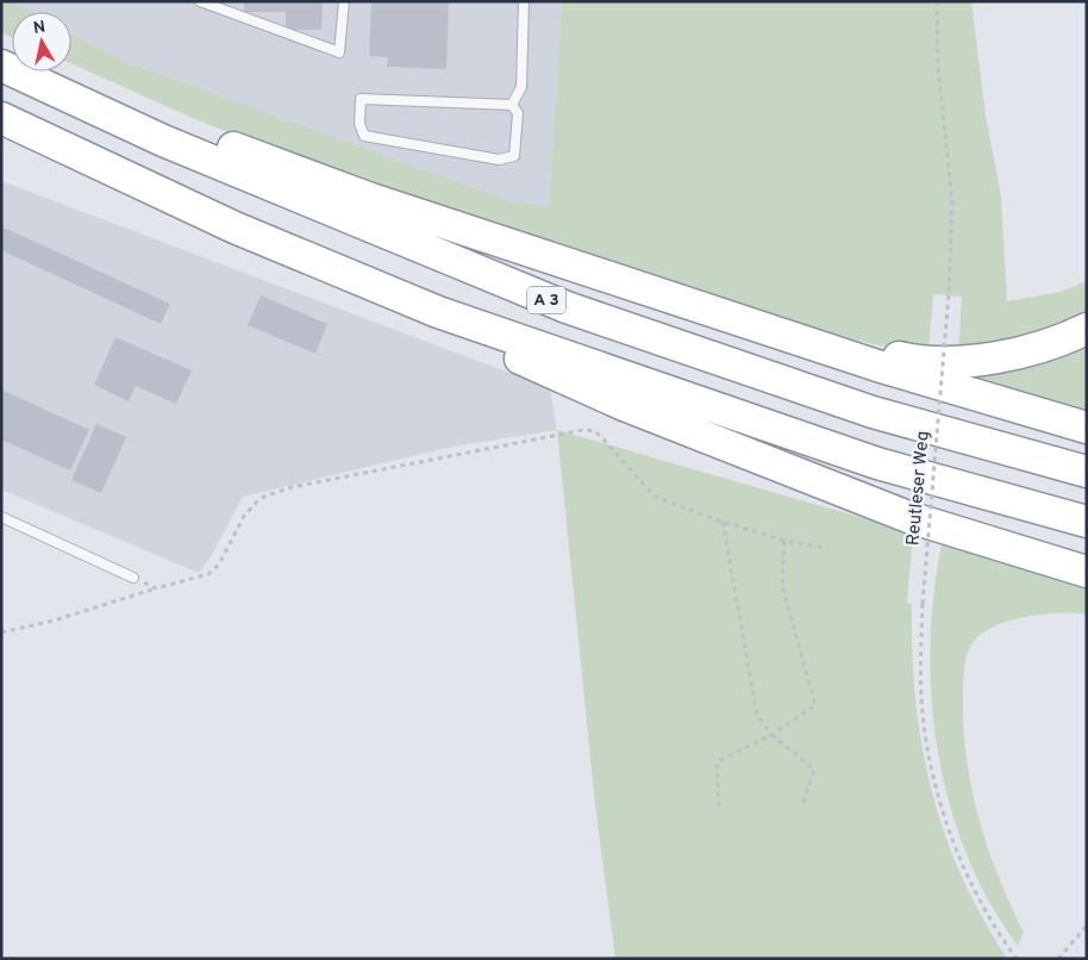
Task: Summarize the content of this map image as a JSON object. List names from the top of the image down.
{
  "streets": {
    "highway": ["A 3"],
    "path": ["Reutleser Weg"]
  },
  "north": "top"
}
